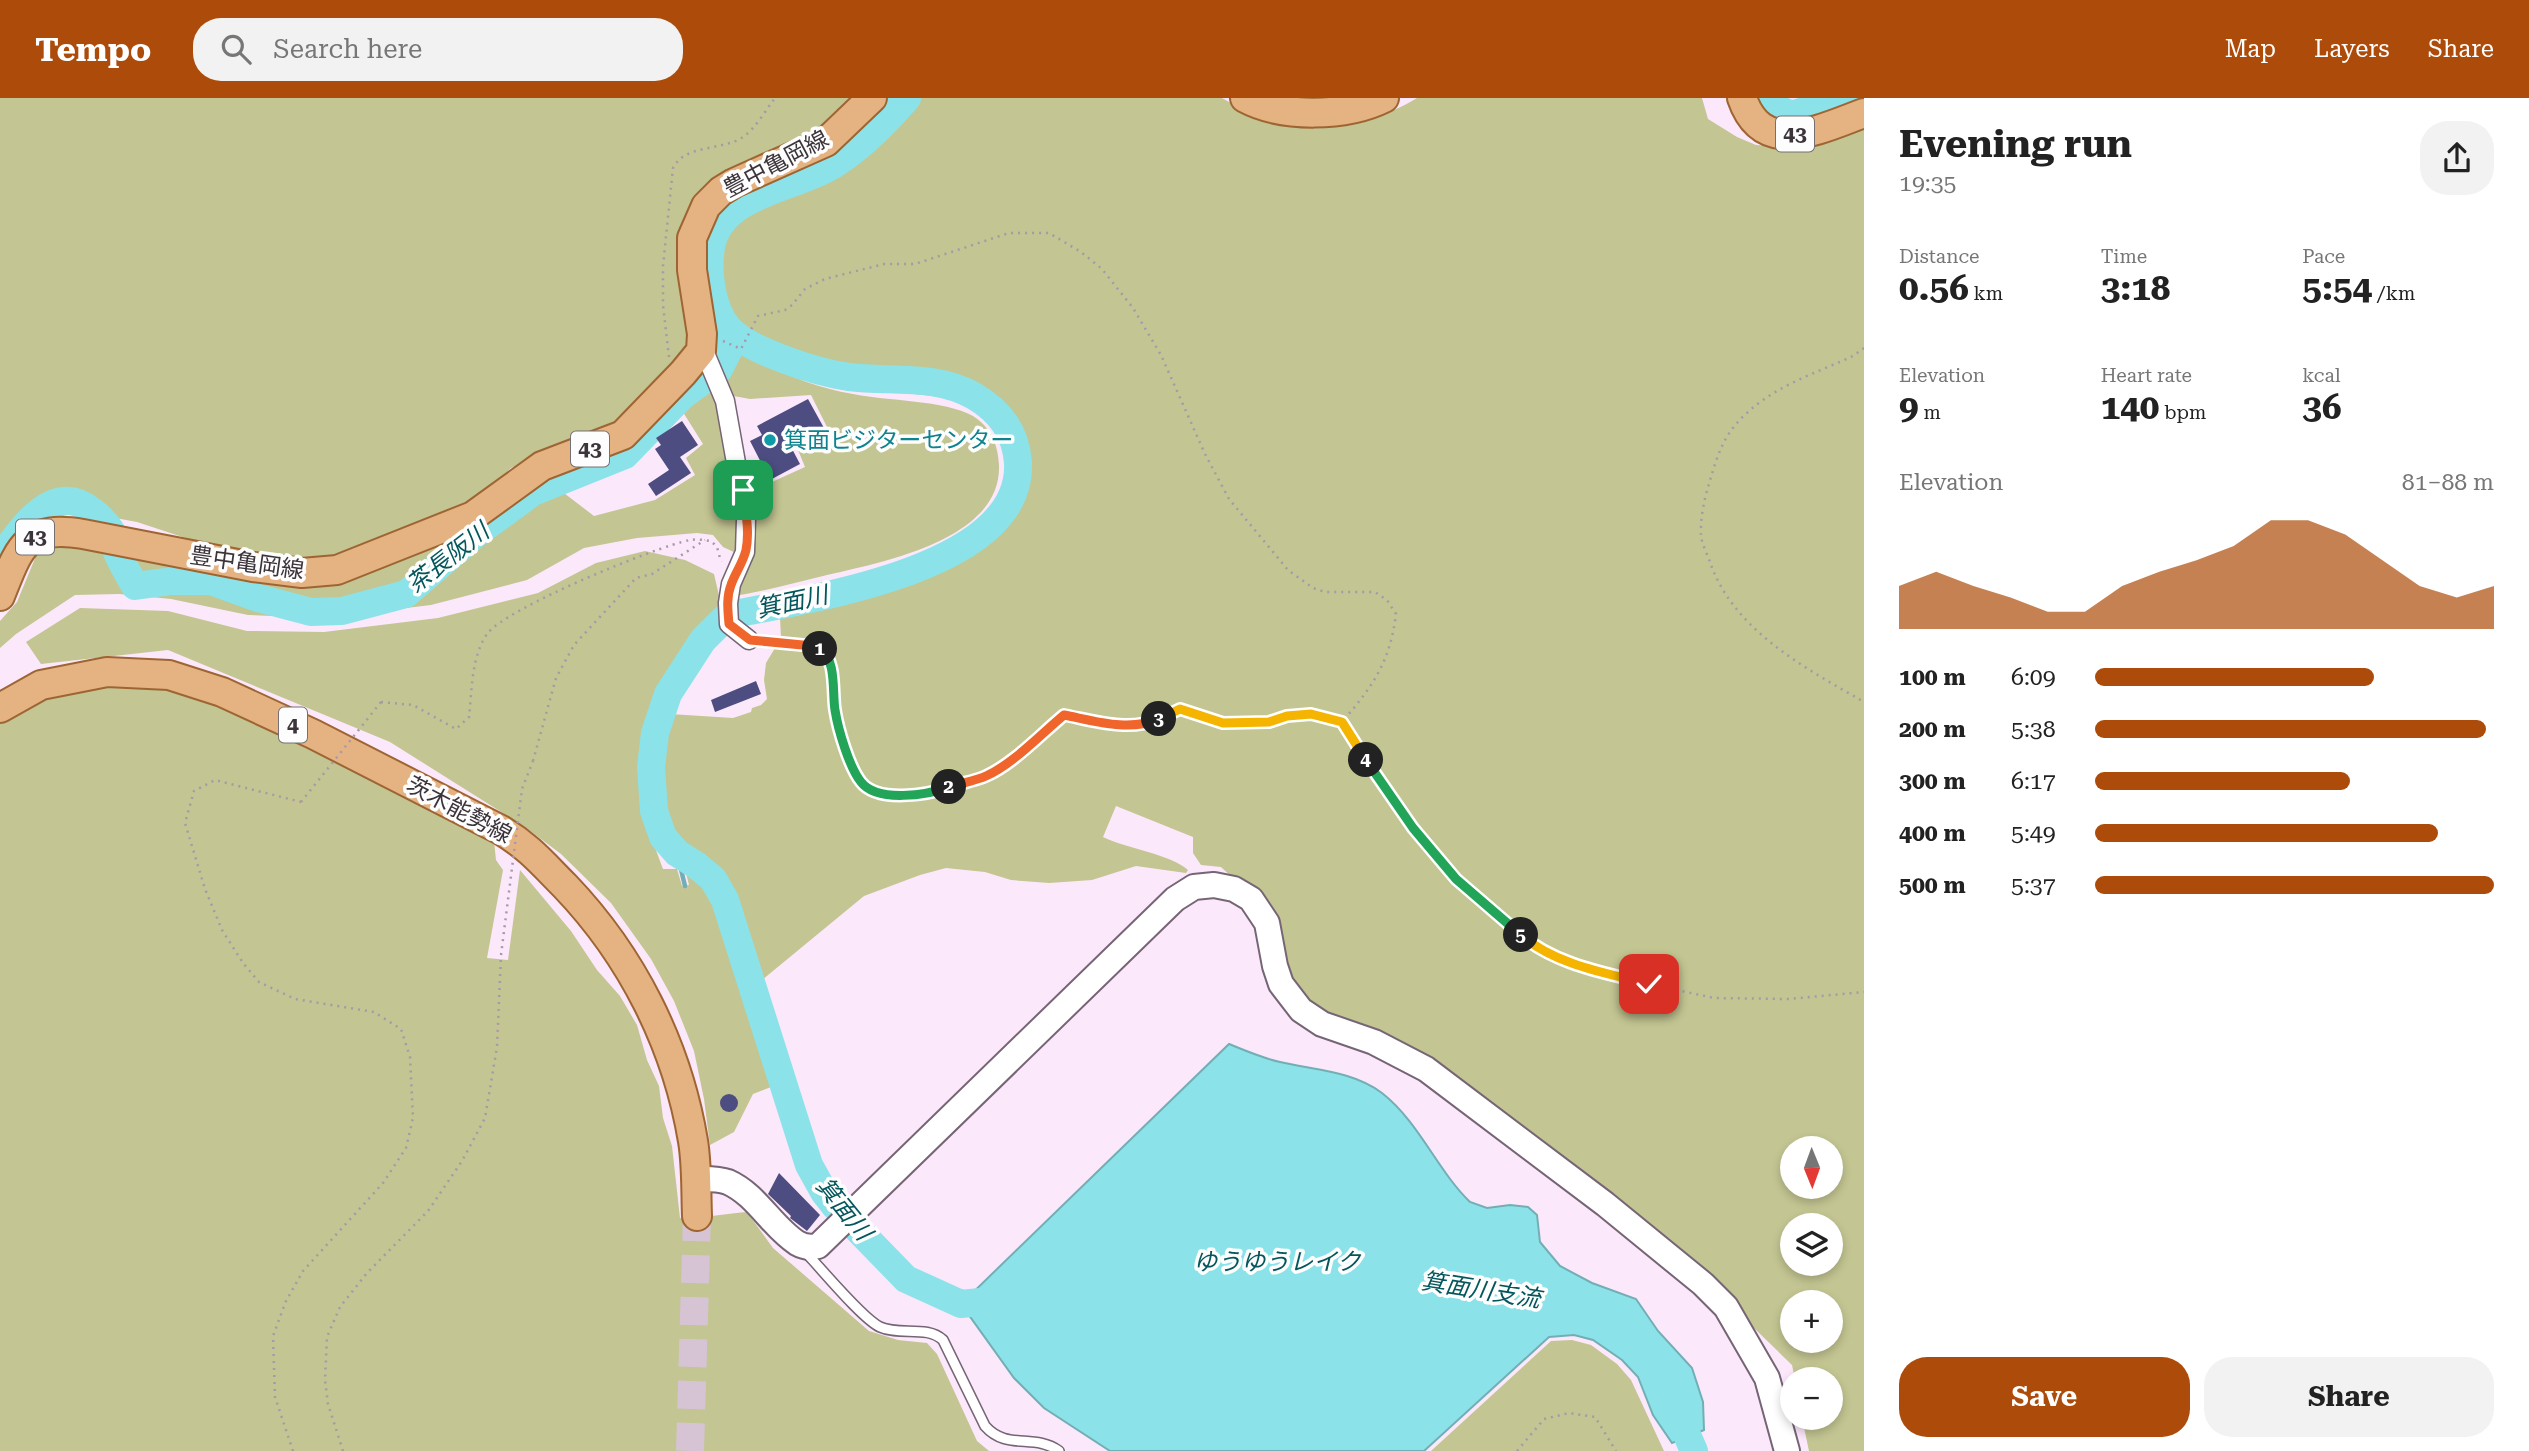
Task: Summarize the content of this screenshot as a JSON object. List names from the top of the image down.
{
  "streets": {
    "main road": [
      "43",
      "豊中亀岡線",
      "4",
      "茨木能勢線"
    ]
  },
  "water": [
    "茶長阪川",
    "箕面川",
    "ゆうゆうレイク",
    "箕面川支流"
  ],
  "places": ["箕面ビジターセンター"],
  "north": "bottom",
  "page": {
    "header": "Tempo",
    "search": "Search here",
    "nav": ["Map", "Layers", "Share"],
    "heading": ["Evening run", "19:35"],
    "stats": [
      ["Distance", "0.56 km"],
      ["Time", "3:18"],
      ["Pace", "5:54 /km"],
      ["Elevation", "9 m"],
      ["Heart rate", "140 bpm"],
      ["kcal", "36"]
    ],
    "chart": ["Elevation", "81–88 m"],
    "pins": [
      "1",
      "3",
      "4",
      "2",
      "5"
    ],
    "list": [
      {
        "name": "100 m",
        "note": "6:09"
      },
      {
        "name": "200 m",
        "note": "5:38"
      },
      {
        "name": "300 m",
        "note": "6:17"
      },
      {
        "name": "400 m",
        "note": "5:49"
      },
      {
        "name": "500 m",
        "note": "5:37"
      }
    ],
    "map_buttons": ["+", "−"],
    "buttons": ["Save", "Share"]
  }
}
